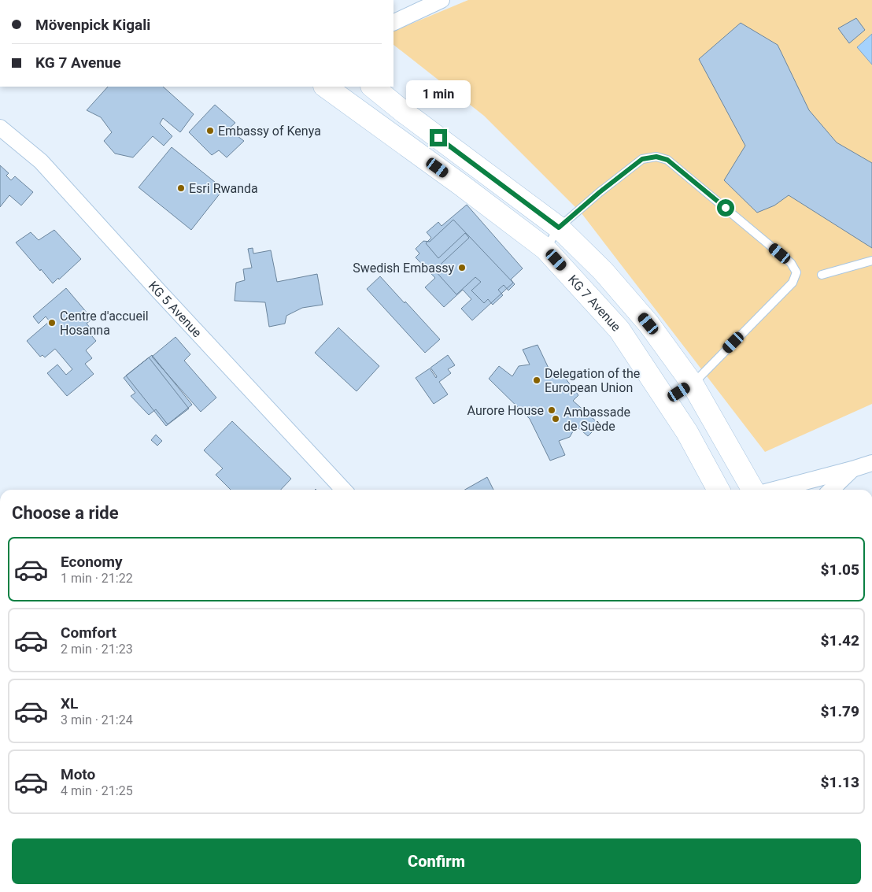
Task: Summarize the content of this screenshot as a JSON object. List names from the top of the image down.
{
  "streets": {
    "main road": ["KG 7 Avenue"],
    "street": ["KG 5 Avenue"]
  },
  "places": [
    "Embassy of Kenya",
    "Esri Rwanda",
    "Swedish Embassy",
    "Centre d'accueil Hosanna",
    "Delegation of the European Union",
    "Aurore House",
    "Ambassade de Suède"
  ],
  "page": {
    "banner": ["Mövenpick Kigali", "KG 7 Avenue"],
    "bubble": "1 min",
    "heading": "Choose a ride",
    "list": [
      {
        "name": "Economy",
        "note": "1 min · 21:22",
        "value": "$1.05"
      },
      {
        "name": "Comfort",
        "note": "2 min · 21:23",
        "value": "$1.42"
      },
      {
        "name": "XL",
        "note": "3 min · 21:24",
        "value": "$1.79"
      },
      {
        "name": "Moto",
        "note": "4 min · 21:25",
        "value": "$1.13"
      }
    ],
    "buttons": "Confirm"
  }
}
